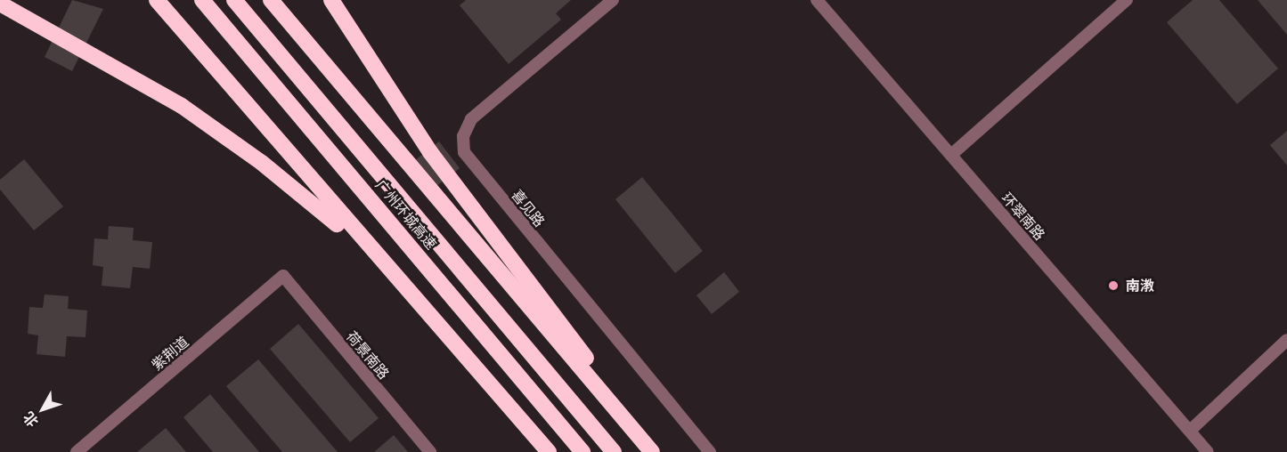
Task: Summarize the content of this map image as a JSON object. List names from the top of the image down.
{
  "streets": {
    "highway": ["广州环城高速"],
    "street": [
      "喜见路",
      "环翠南路",
      "紫荆道",
      "荷景南路"
    ]
  },
  "crossings": [
    ["紫荆道", "荷景南路"]
  ],
  "places": ["南漖"],
  "north": "bottom left"
}
